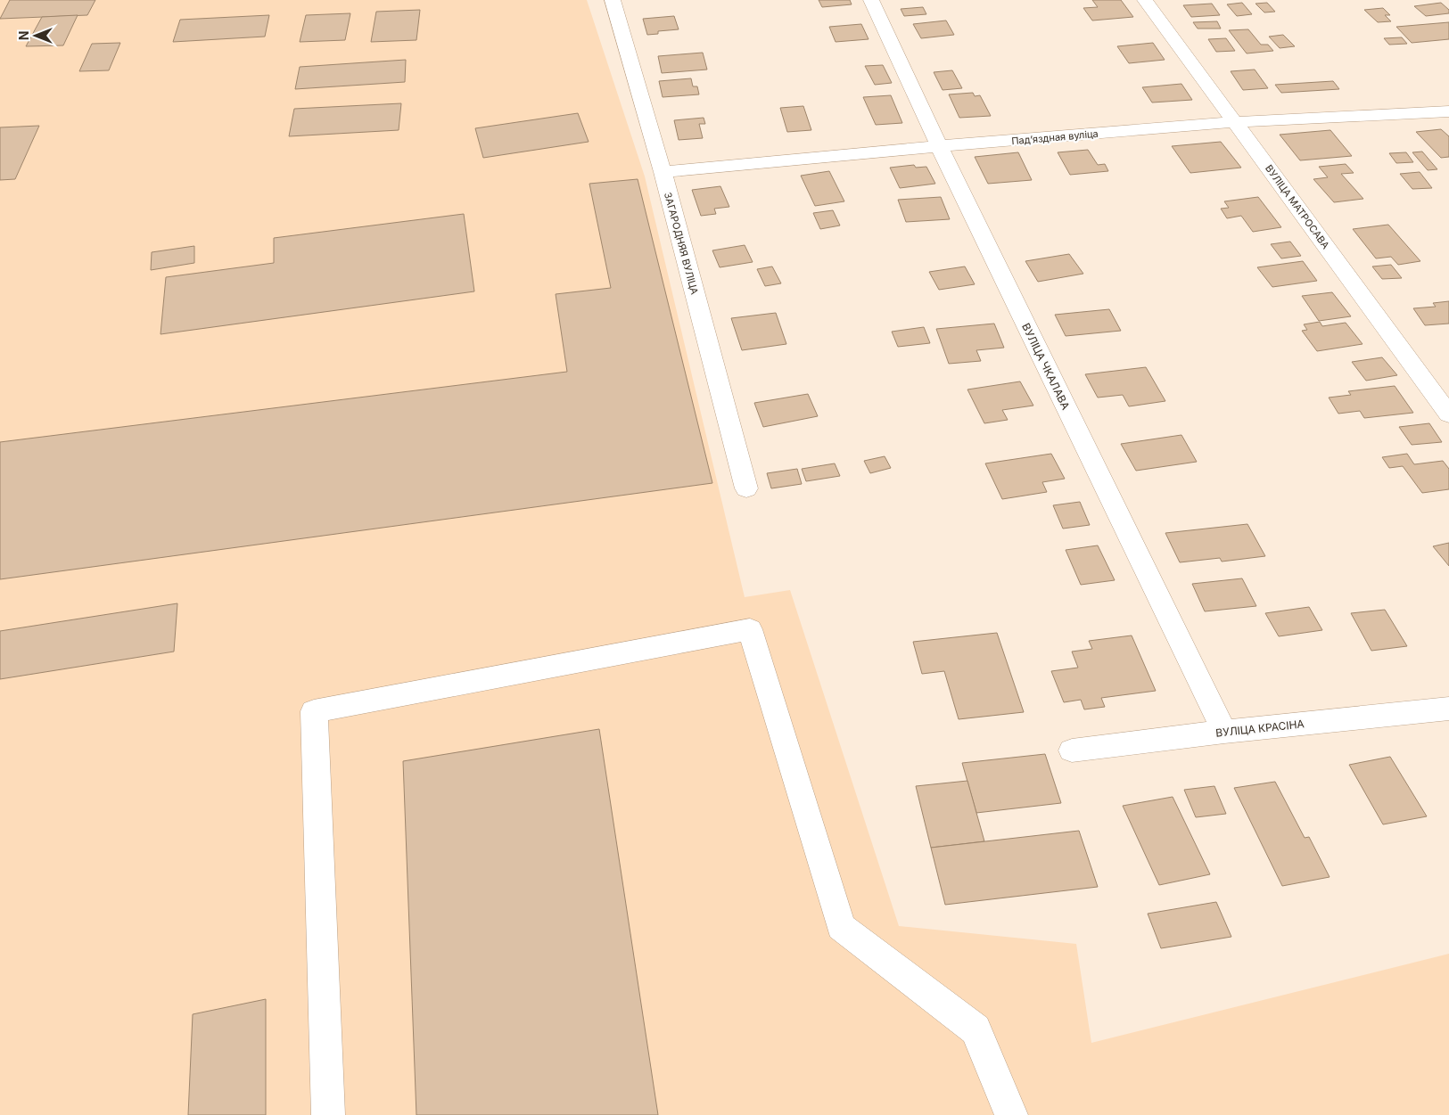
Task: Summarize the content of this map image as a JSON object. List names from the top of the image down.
{
  "streets": {
    "street": [
      "Падʼяздная вуліца",
      "ВУЛІЦА МАТРОСАВА",
      "ЗАГАРОДНЯЯ ВУЛІЦА",
      "ВУЛІЦА ЧКАЛАВА",
      "ВУЛІЦА КРАСІНА"
    ]
  },
  "crossings": [
    ["Падʼяздная вуліца", "ВУЛІЦА МАТРОСАВА"],
    ["Падʼяздная вуліца", "ЗАГАРОДНЯЯ ВУЛІЦА"],
    ["Падʼяздная вуліца", "ВУЛІЦА ЧКАЛАВА"],
    ["ВУЛІЦА ЧКАЛАВА", "ВУЛІЦА КРАСІНА"]
  ],
  "north": "left"
}
